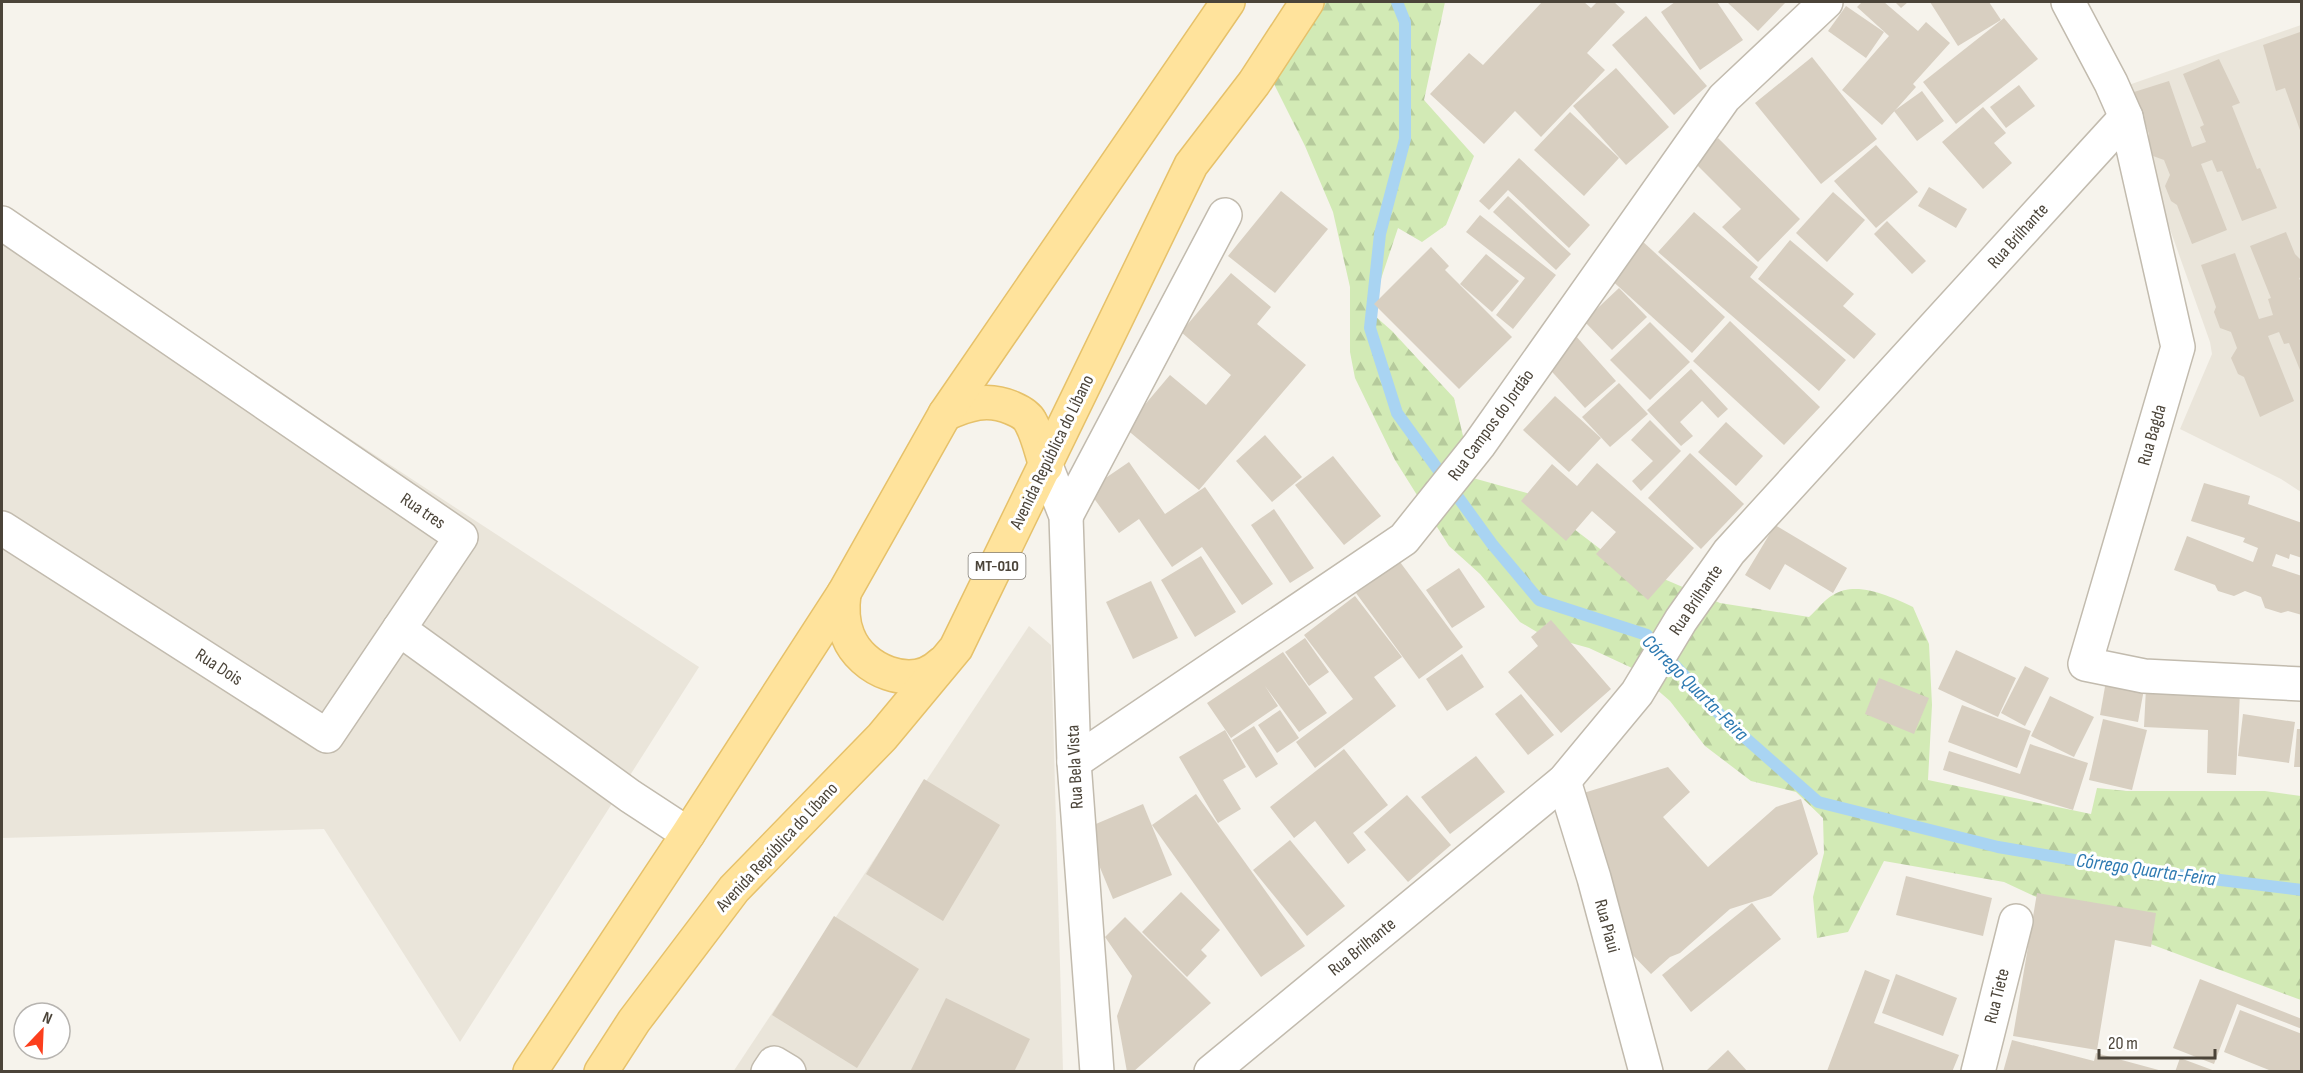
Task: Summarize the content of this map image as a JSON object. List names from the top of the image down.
{
  "streets": {
    "main road": ["Avenida República do Líbano", "MT-010"],
    "street": [
      "Rua Brilhante",
      "Rua Campos do Jordão",
      "Rua Bagda",
      "Rua tres",
      "Rua Dois",
      "Rua Bela Vista",
      "Rua Piaui",
      "Rua Tiete"
    ]
  },
  "crossings": [
    ["Rua Brilhante", "Rua Bagda"],
    ["Rua Brilhante", "Rua Piaui"],
    ["Rua Campos do Jordão", "Rua Bela Vista"],
    ["Avenida República do Líbano", "Rua Bela Vista"],
    ["Rua tres", "Rua Dois"]
  ],
  "water": ["Córrego Quarta-Feira"],
  "scale_bar": "20 m",
  "north": "top right"
}
